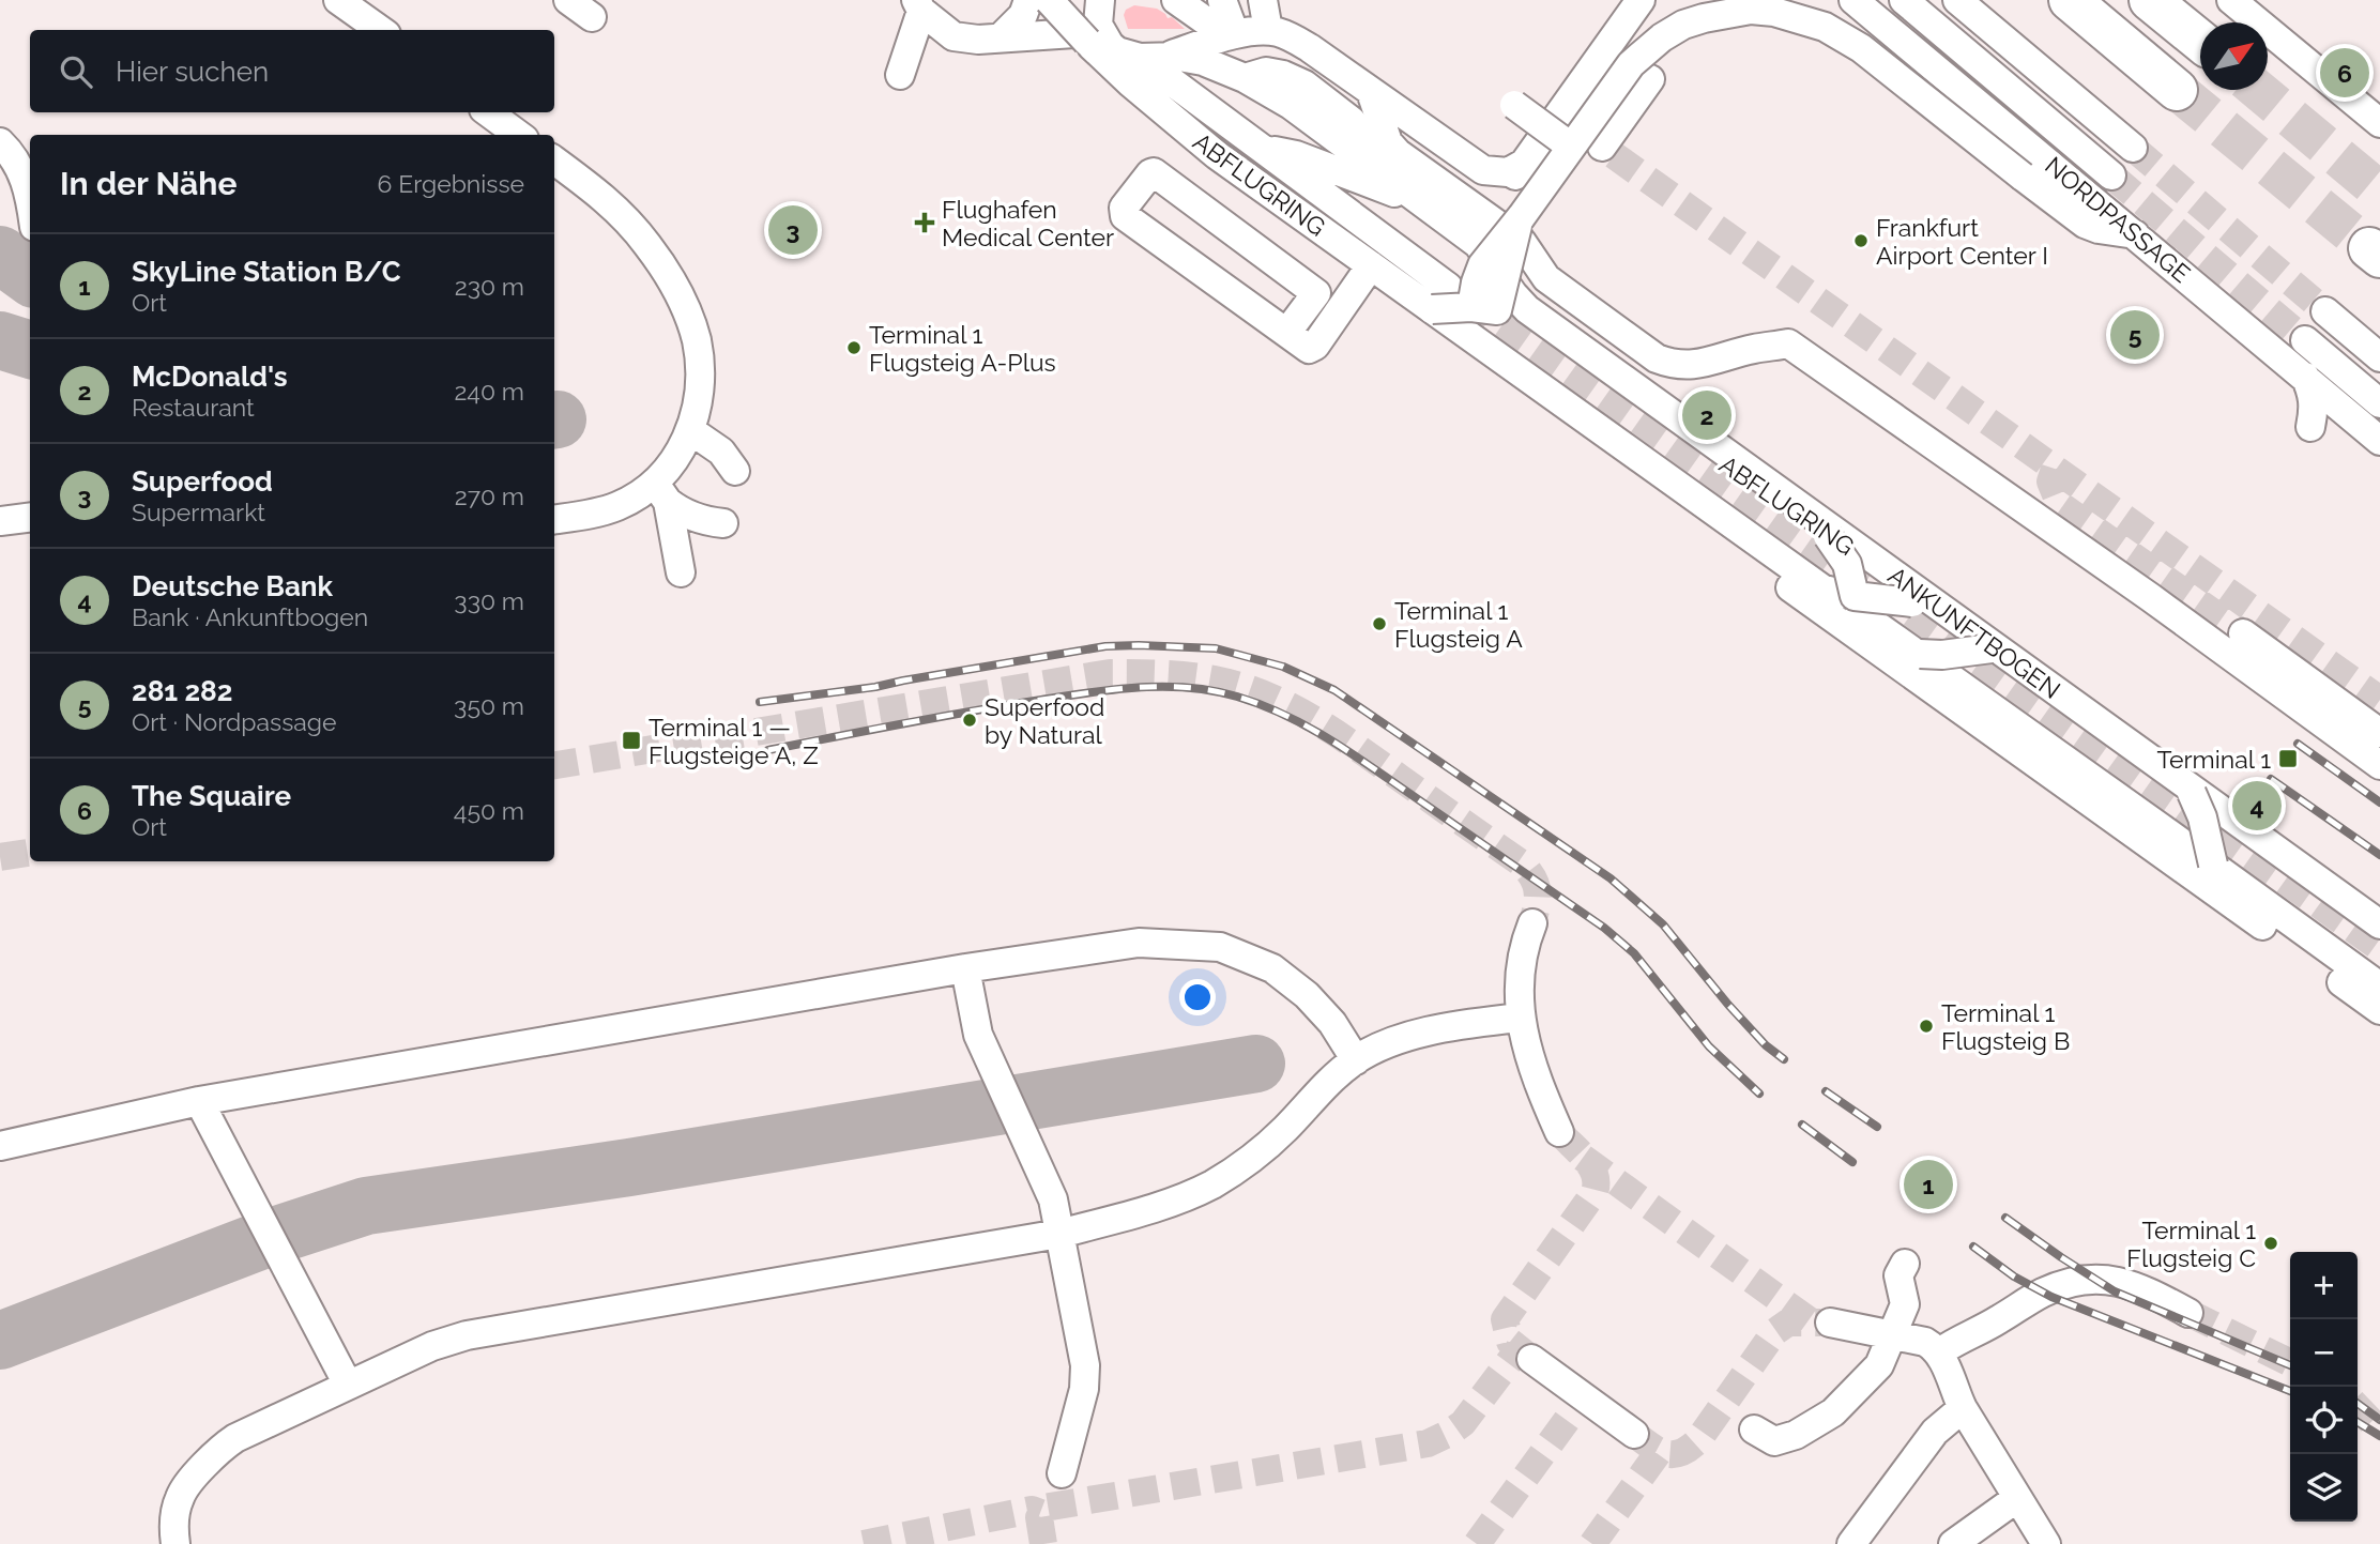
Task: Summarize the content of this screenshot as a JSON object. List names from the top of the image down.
{
  "streets": {
    "street": ["ABFLUGRING", "NORDPASSAGE", "ANKUNFTBOGEN"]
  },
  "places": {
    "health": ["Flughafen Medical Center"],
    "other": [
      "Frankfurt Airport Center I",
      "Terminal 1 Flugsteig A-Plus",
      "Terminal 1 Flugsteig A",
      "Superfood by Natural",
      "Terminal 1 Flugsteig B",
      "Terminal 1 Flugsteig C"
    ],
    "transit": ["Terminal 1 — Flugsteige A, Z", "Terminal 1"]
  },
  "north": "top right",
  "page": {
    "search": "Hier suchen",
    "pins": [
      "6",
      "3",
      "5",
      "2",
      "4",
      "1"
    ],
    "heading": ["In der Nähe", "6 Ergebnisse"],
    "list": [
      {
        "mark": "1",
        "name": "SkyLine Station B/C",
        "note": "Ort",
        "value": "230 m"
      },
      {
        "mark": "2",
        "name": "McDonald's",
        "note": "Restaurant",
        "value": "240 m"
      },
      {
        "mark": "3",
        "name": "Superfood",
        "note": "Supermarkt",
        "value": "270 m"
      },
      {
        "mark": "4",
        "name": "Deutsche Bank",
        "note": "Bank · Ankunftbogen",
        "value": "330 m"
      },
      {
        "mark": "5",
        "name": "281 282",
        "note": "Ort · Nordpassage",
        "value": "350 m"
      },
      {
        "mark": "6",
        "name": "The Squaire",
        "note": "Ort",
        "value": "450 m"
      }
    ],
    "map_buttons": ["+", "−"]
  }
}
